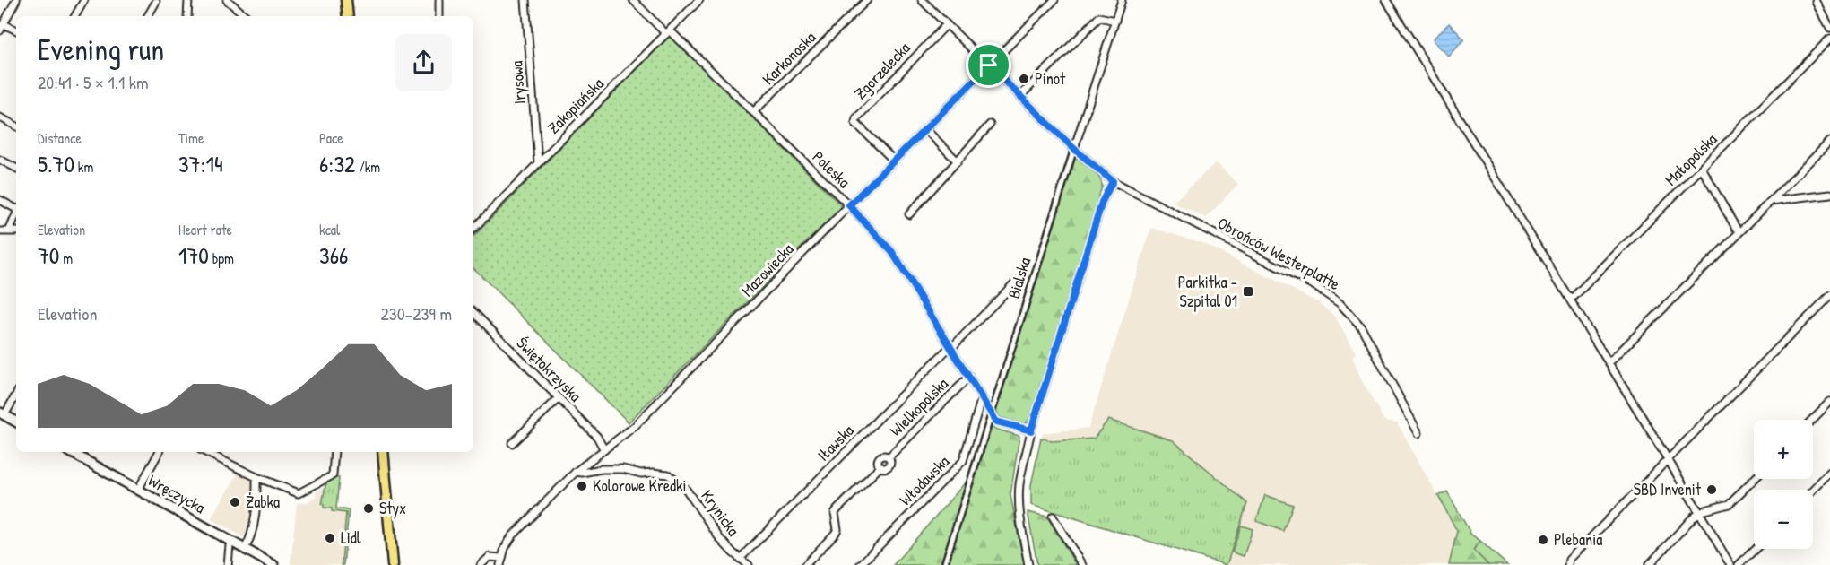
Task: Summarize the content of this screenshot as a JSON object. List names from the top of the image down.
{
  "streets": {
    "main road": ["Wręczycka"],
    "street": [
      "Karkonoska",
      "Zgorzelecka",
      "Irysowa",
      "Zakopiańska",
      "Małopolska",
      "Poleska",
      "Obrońców Westerplatte",
      "Mazowiecka",
      "Bialska",
      "Świętokrzyska",
      "Wielkopolska",
      "Iławska",
      "Włodawska",
      "Krynicka"
    ]
  },
  "crossings": [
    ["Karkonoska", "Poleska"],
    ["Zgorzelecka", "Obrońców Westerplatte"],
    ["Zgorzelecka", "Mazowiecka"],
    ["Irysowa", "Zakopiańska"],
    ["Zakopiańska", "Poleska"],
    ["Poleska", "Mazowiecka"],
    ["Poleska", "Bialska"],
    ["Poleska", "Wielkopolska"],
    ["Poleska", "Iławska"],
    ["Poleska", "Włodawska"],
    ["Obrońców Westerplatte", "Mazowiecka"],
    ["Obrońców Westerplatte", "Bialska"],
    ["Mazowiecka", "Świętokrzyska"],
    ["Mazowiecka", "Krynicka"],
    ["Iławska", "Krynicka"]
  ],
  "places": {
    "other": [
      "Pinot",
      "Kolorowe Kredki",
      "SBD Invenit",
      "Żabka",
      "Styx",
      "Lidl",
      "Plebania"
    ],
    "transit": ["Parkitka - Szpital 01"]
  },
  "page": {
    "heading": ["Evening run", "20:41 · 5 × 1.1 km"],
    "stats": [
      ["Distance", "5.70 km"],
      ["Time", "37:14"],
      ["Pace", "6:32 /km"],
      ["Elevation", "70 m"],
      ["Heart rate", "170 bpm"],
      ["kcal", "366"]
    ],
    "chart": ["Elevation", "230–239 m"],
    "map_buttons": ["+", "−"]
  }
}
